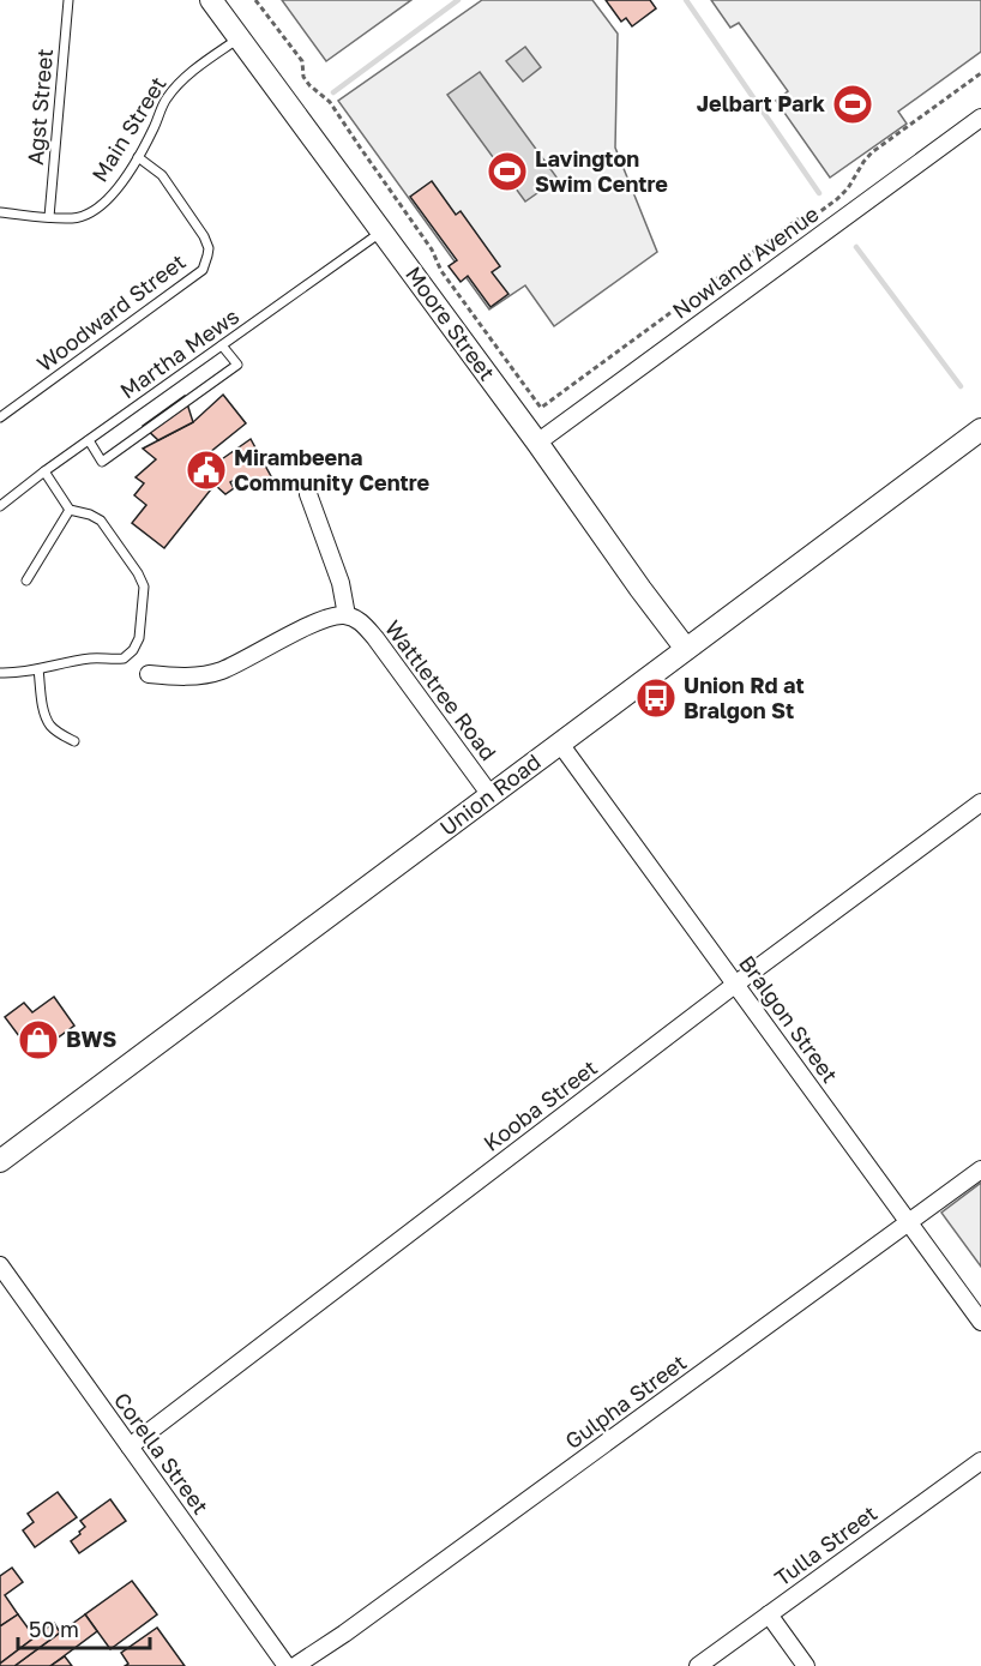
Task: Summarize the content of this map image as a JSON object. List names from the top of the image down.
{
  "streets": {
    "main road": ["Moore Street", "Union Road"],
    "street": [
      "Nowland Avenue",
      "Wattletree Road",
      "Bralgon Street",
      "Kooba Street",
      "Gulpha Street",
      "Corella Street",
      "Tulla Street"
    ],
    "lane": [
      "Agst Street",
      "Main Street",
      "Woodward Street",
      "Martha Mews"
    ]
  },
  "crossings": [
    ["Agst Street", "Main Street"],
    ["Main Street", "Woodward Street"],
    ["Main Street", "Moore Street"],
    ["Nowland Avenue", "Moore Street"],
    ["Moore Street", "Martha Mews"],
    ["Moore Street", "Union Road"],
    ["Wattletree Road", "Union Road"],
    ["Union Road", "Bralgon Street"],
    ["Bralgon Street", "Kooba Street"],
    ["Bralgon Street", "Gulpha Street"],
    ["Kooba Street", "Corella Street"]
  ],
  "places": {
    "sports": ["Jelbart Park", "Lavington Swim Centre"],
    "public building": ["Mirambeena Community Centre"],
    "bus stop": ["Union Rd at Bralgon St"],
    "shop": ["BWS"]
  },
  "scale_bar": "50 m"
}
